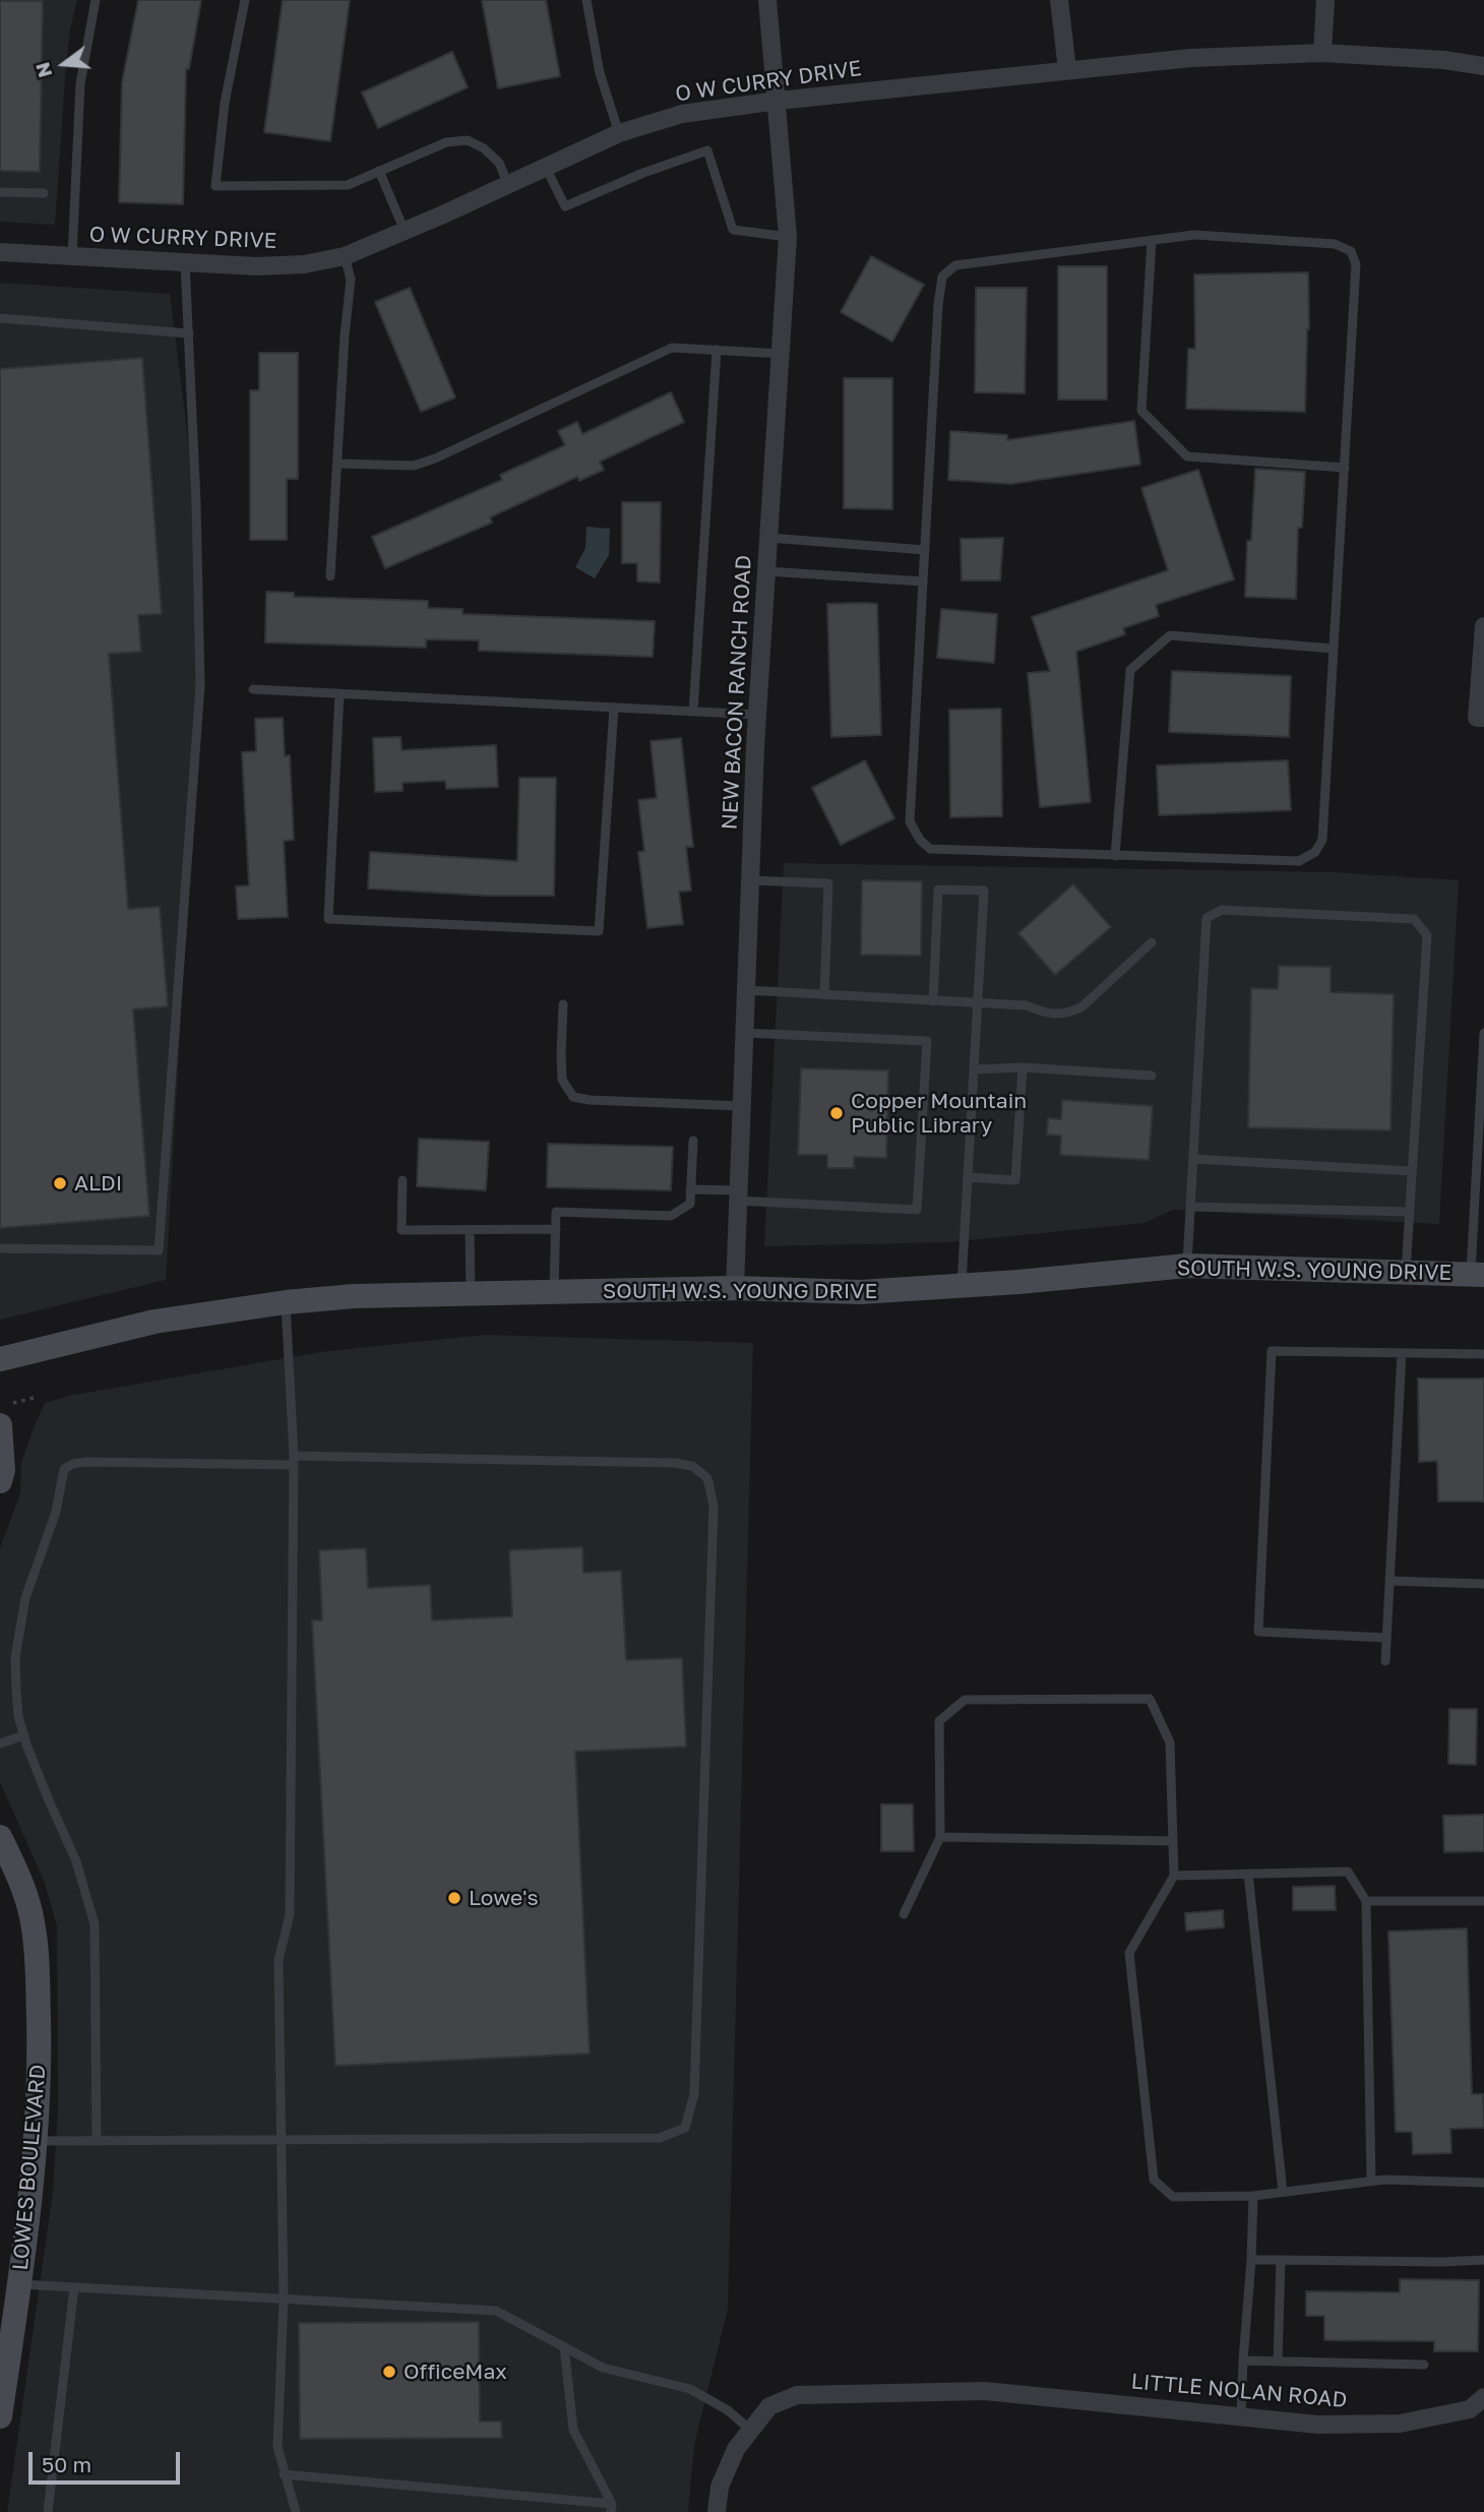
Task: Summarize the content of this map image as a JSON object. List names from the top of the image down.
{
  "streets": {
    "main road": ["SOUTH W.S. YOUNG DRIVE", "LOWES BOULEVARD"],
    "street": ["O W CURRY DRIVE", "NEW BACON RANCH ROAD", "LITTLE NOLAN ROAD"]
  },
  "crossings": [
    ["O W CURRY DRIVE", "NEW BACON RANCH ROAD"],
    ["NEW BACON RANCH ROAD", "SOUTH W.S. YOUNG DRIVE"]
  ],
  "places": [
    "Copper Mountain Public Library",
    "ALDI",
    "Lowe's",
    "OfficeMax"
  ],
  "scale_bar": "50 m",
  "north": "left"
}
